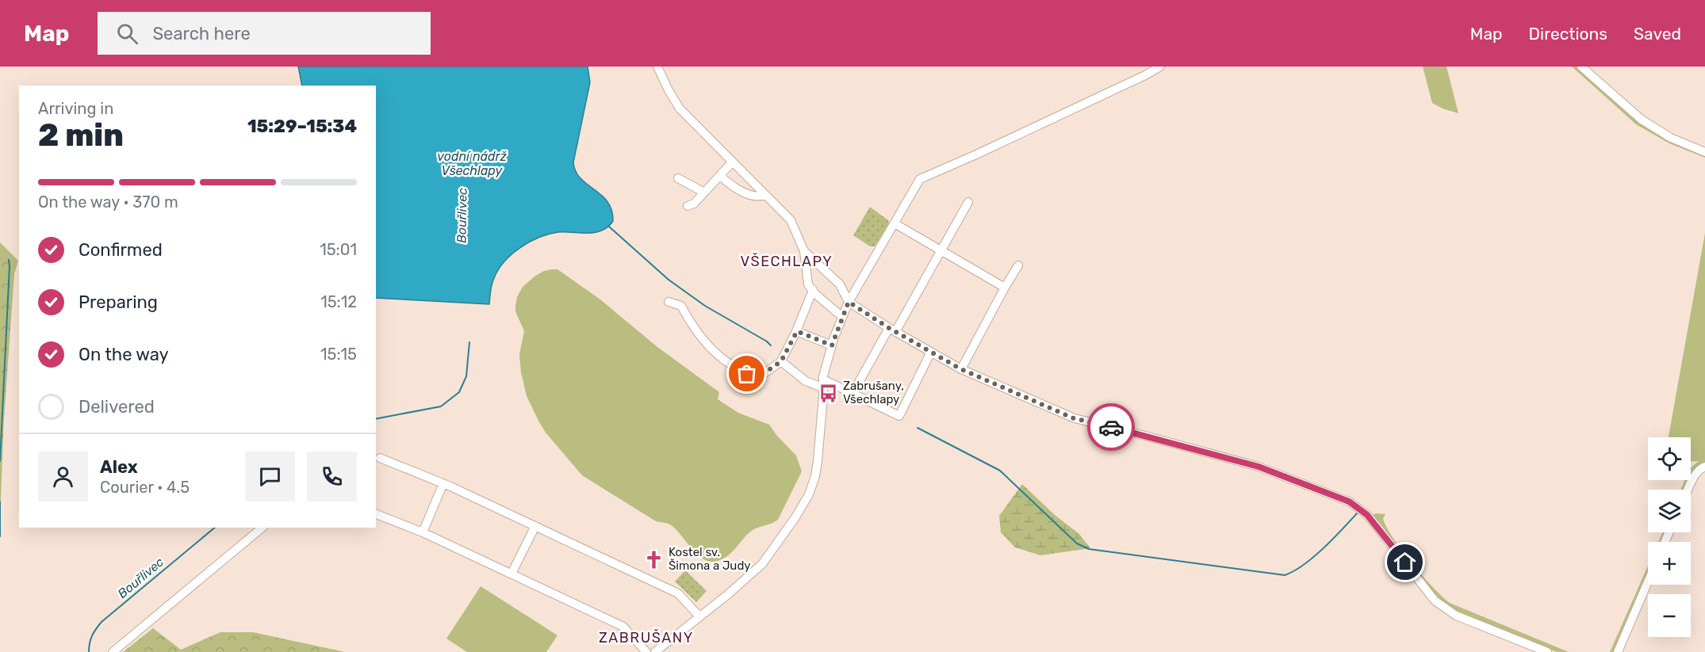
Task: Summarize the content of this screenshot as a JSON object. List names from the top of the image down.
{
  "districts": ["VŠECHLAPY", "ZABRUŠANY"],
  "water": ["vodní nádrž Všechlapy", "Bouřlivec"],
  "places": {
    "bus stop": ["Zabrušany, Všechlapy"],
    "church": ["Kostel sv. Šimona a Judy"]
  },
  "page": {
    "header": "Map",
    "search": "Search here",
    "nav": ["Map", "Directions", "Saved"],
    "heading": ["2 min", "Arriving in", "15:29–15:34"],
    "panel": ["Alex", "Courier · 4.5"],
    "bar": "On the way · 370 m",
    "list": [
      ["Confirmed", "15:01"],
      ["Preparing", "15:12"],
      ["On the way", "15:15"],
      "Delivered"
    ],
    "map_buttons": ["+", "−"]
  }
}
